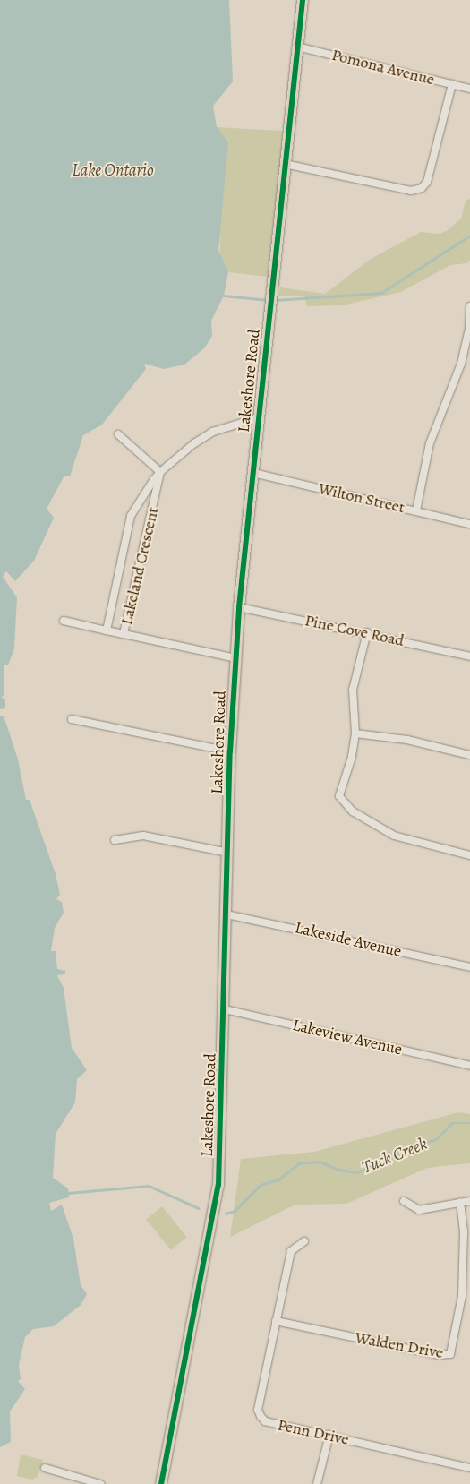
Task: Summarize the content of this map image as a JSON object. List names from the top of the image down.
{
  "streets": {
    "main road": ["Lakeshore Road"],
    "street": [
      "Pomona Avenue",
      "Wilton Street",
      "Lakeland Crescent",
      "Pine Cove Road",
      "Lakeside Avenue",
      "Lakeview Avenue",
      "Walden Drive",
      "Penn Drive"
    ]
  },
  "crossings": [
    ["Pomona Avenue", "Lakeshore Road"],
    ["Lakeshore Road", "Wilton Street"],
    ["Lakeshore Road", "Lakeland Crescent"],
    ["Lakeshore Road", "Pine Cove Road"],
    ["Lakeshore Road", "Lakeside Avenue"],
    ["Lakeshore Road", "Lakeview Avenue"],
    ["Walden Drive", "Penn Drive"]
  ],
  "water": ["Lake Ontario", "Tuck Creek"]
}
